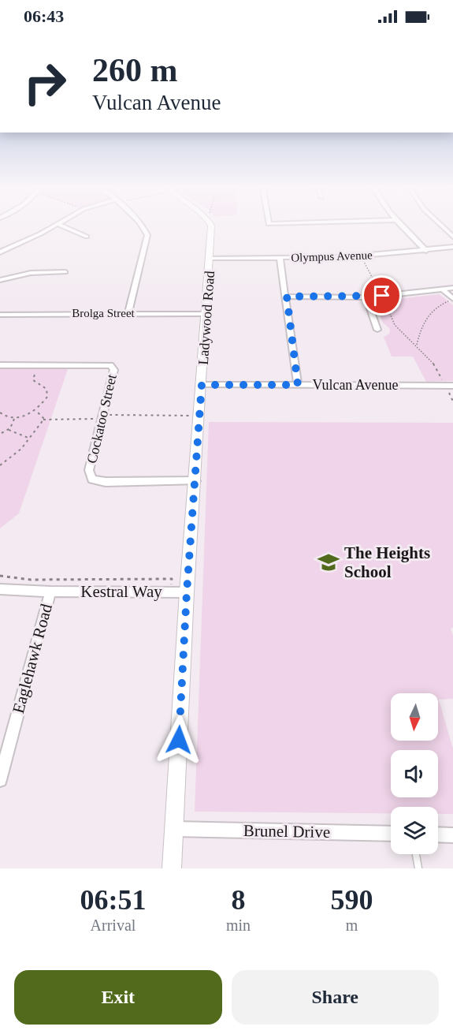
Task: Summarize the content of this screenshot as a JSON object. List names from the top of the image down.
{
  "streets": {
    "street": [
      "Olympus Avenue",
      "Brolga Street",
      "Ladywood Road",
      "Vulcan Avenue",
      "Cockatoo Street",
      "Kestral Way",
      "Eaglehawk Road",
      "Brunel Drive"
    ]
  },
  "crossings": [
    ["Olympus Avenue", "Ladywood Road"],
    ["Brolga Street", "Ladywood Road"],
    ["Ladywood Road", "Vulcan Avenue"],
    ["Ladywood Road", "Cockatoo Street"],
    ["Ladywood Road", "Kestral Way"],
    ["Ladywood Road", "Brunel Drive"],
    ["Kestral Way", "Eaglehawk Road"]
  ],
  "places": {
    "school or university": ["The Heights School"]
  },
  "north": "bottom",
  "page": {
    "status": "06:43",
    "turn": ["260 m", "Vulcan Avenue"],
    "eta": [
      "06:51",
      "Arrival",
      "8",
      "min",
      "590",
      "m"
    ],
    "buttons": ["Exit", "Share"]
  }
}
